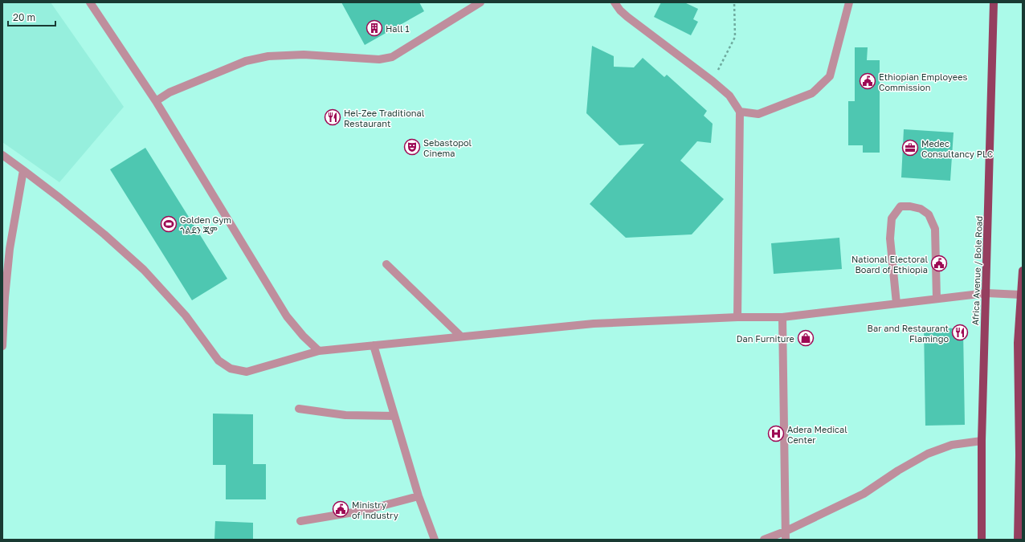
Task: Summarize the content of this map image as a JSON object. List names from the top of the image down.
{
  "streets": {
    "main road": ["Africa Avenue / Bole Road"]
  },
  "places": {
    "building": ["Hall 1"],
    "public building": ["Ethiopian Employees Commission", "National Electoral Board of Ethiopia", "Ministry of Industry"],
    "restaurant": ["Hel-Zee Traditional Restaurant", "Bar and Restaurant Flamingo"],
    "theatre": ["Sebastopol Cinema"],
    "office": ["Medec Consultancy PLC"],
    "sports": ["Golden Gym ጎልደን ጂም"],
    "shop": ["Dan Furniture"],
    "hospital": ["Adera Medical Center"]
  },
  "scale_bar": "20 m"
}
